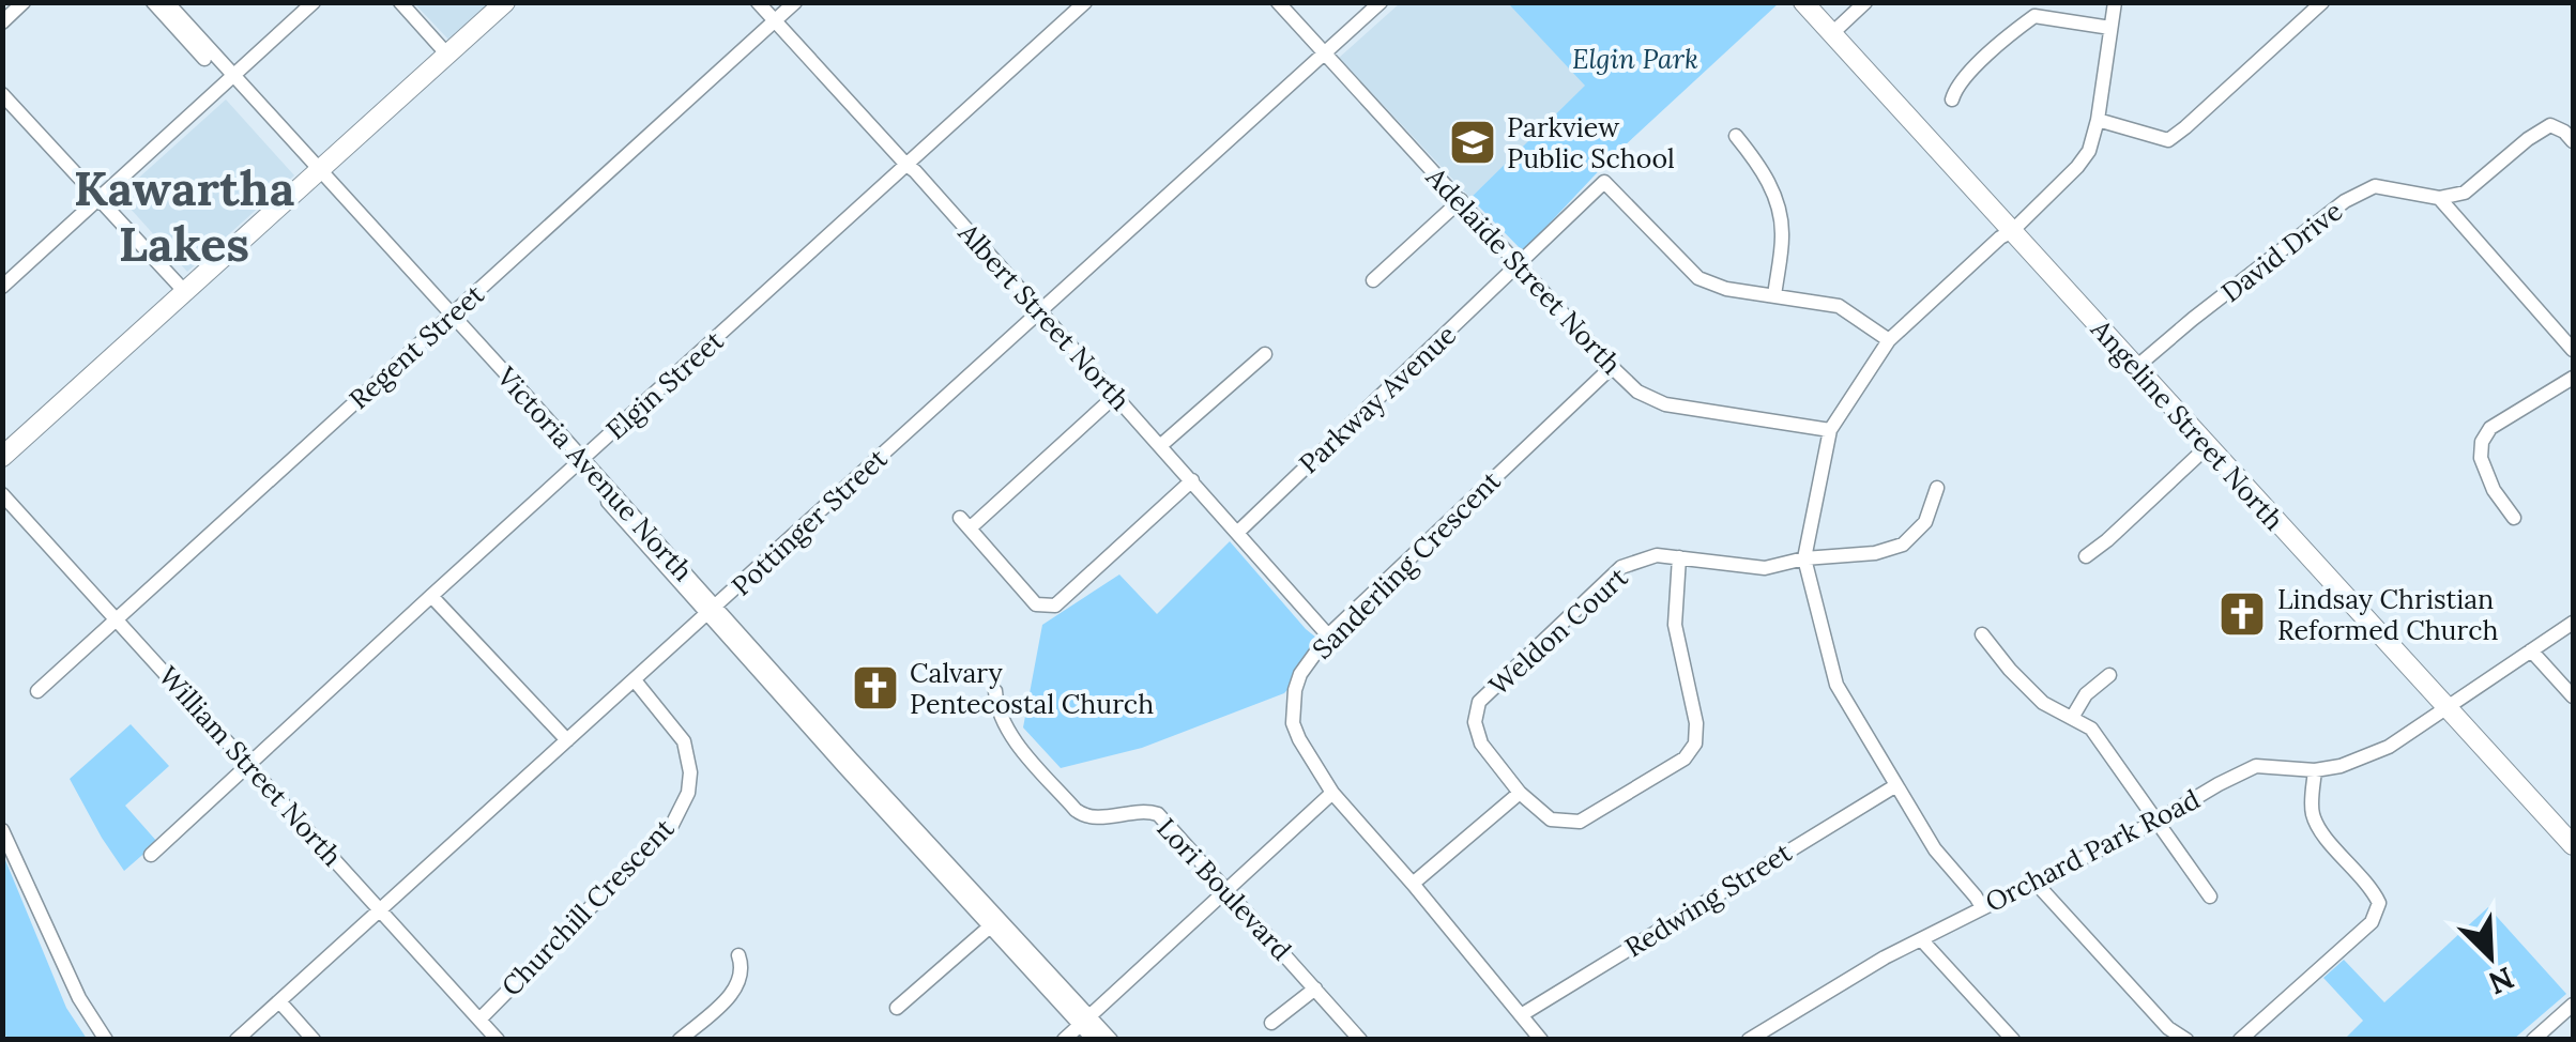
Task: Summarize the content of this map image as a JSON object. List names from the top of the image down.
{
  "streets": {
    "main road": ["Angeline Street North"],
    "street": [
      "David Drive",
      "Adelaide Street North",
      "Albert Street North",
      "Regent Street",
      "Elgin Street",
      "Parkway Avenue",
      "Victoria Avenue North",
      "Pottinger Street",
      "Sanderling Crescent",
      "Weldon Court",
      "William Street North",
      "Orchard Park Road",
      "Lori Boulevard",
      "Redwing Street",
      "Churchill Crescent"
    ]
  },
  "crossings": [
    ["David Drive", "Angeline Street North"],
    ["Adelaide Street North", "Parkway Avenue"],
    ["Adelaide Street North", "Pottinger Street"],
    ["Adelaide Street North", "Sanderling Crescent"],
    ["Albert Street North", "Regent Street"],
    ["Albert Street North", "Elgin Street"],
    ["Albert Street North", "Parkway Avenue"],
    ["Albert Street North", "Pottinger Street"],
    ["Albert Street North", "Sanderling Crescent"],
    ["Regent Street", "Victoria Avenue North"],
    ["Regent Street", "William Street North"],
    ["Elgin Street", "Victoria Avenue North"],
    ["Elgin Street", "William Street North"],
    ["Angeline Street North", "Orchard Park Road"],
    ["Victoria Avenue North", "Pottinger Street"],
    ["Pottinger Street", "William Street North"],
    ["Pottinger Street", "Churchill Crescent"],
    ["Sanderling Crescent", "Redwing Street"],
    ["William Street North", "Churchill Crescent"]
  ],
  "districts": ["Kawartha Lakes"],
  "parks": ["Elgin Park"],
  "places": {
    "school or university": ["Parkview Public School"],
    "church": ["Lindsay Christian Reformed Church", "Calvary Pentecostal Church"]
  },
  "north": "bottom right"
}
